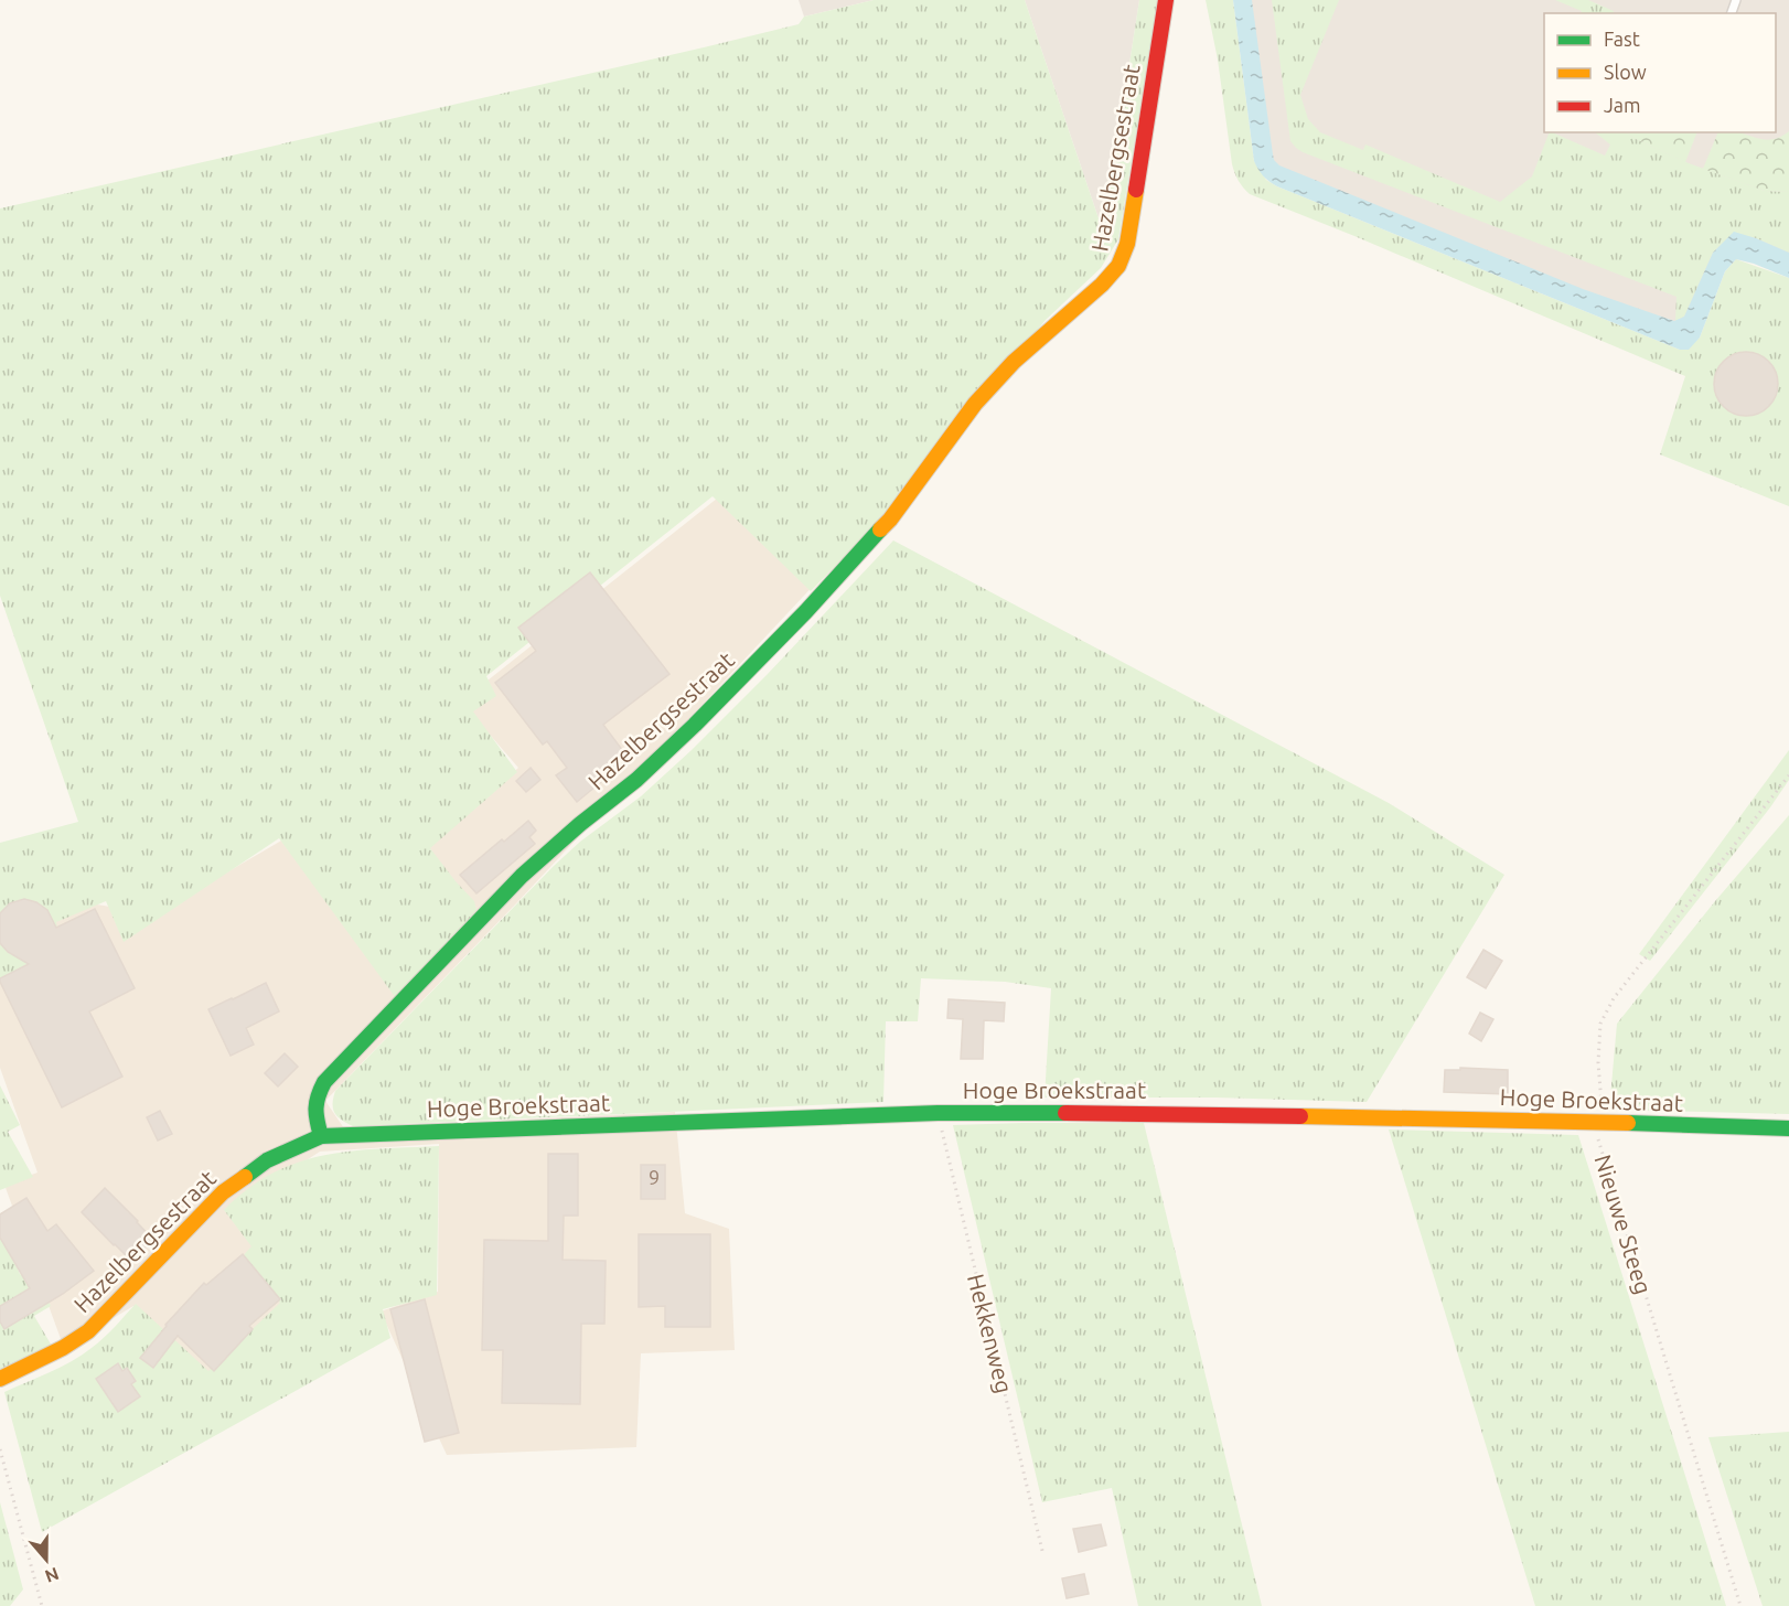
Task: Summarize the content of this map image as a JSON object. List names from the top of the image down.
{
  "streets": {
    "street": ["Hazelbergsestraat", "Hoge Broekstraat"],
    "path": ["Nieuwe Steeg", "Hekkenweg"]
  },
  "crossings": [
    ["Hazelbergsestraat", "Hoge Broekstraat"],
    ["Hoge Broekstraat", "Nieuwe Steeg"],
    ["Hoge Broekstraat", "Hekkenweg"]
  ],
  "house_numbers": ["9"],
  "legend": ["Fast", "Slow", "Jam"],
  "north": "bottom"
}
